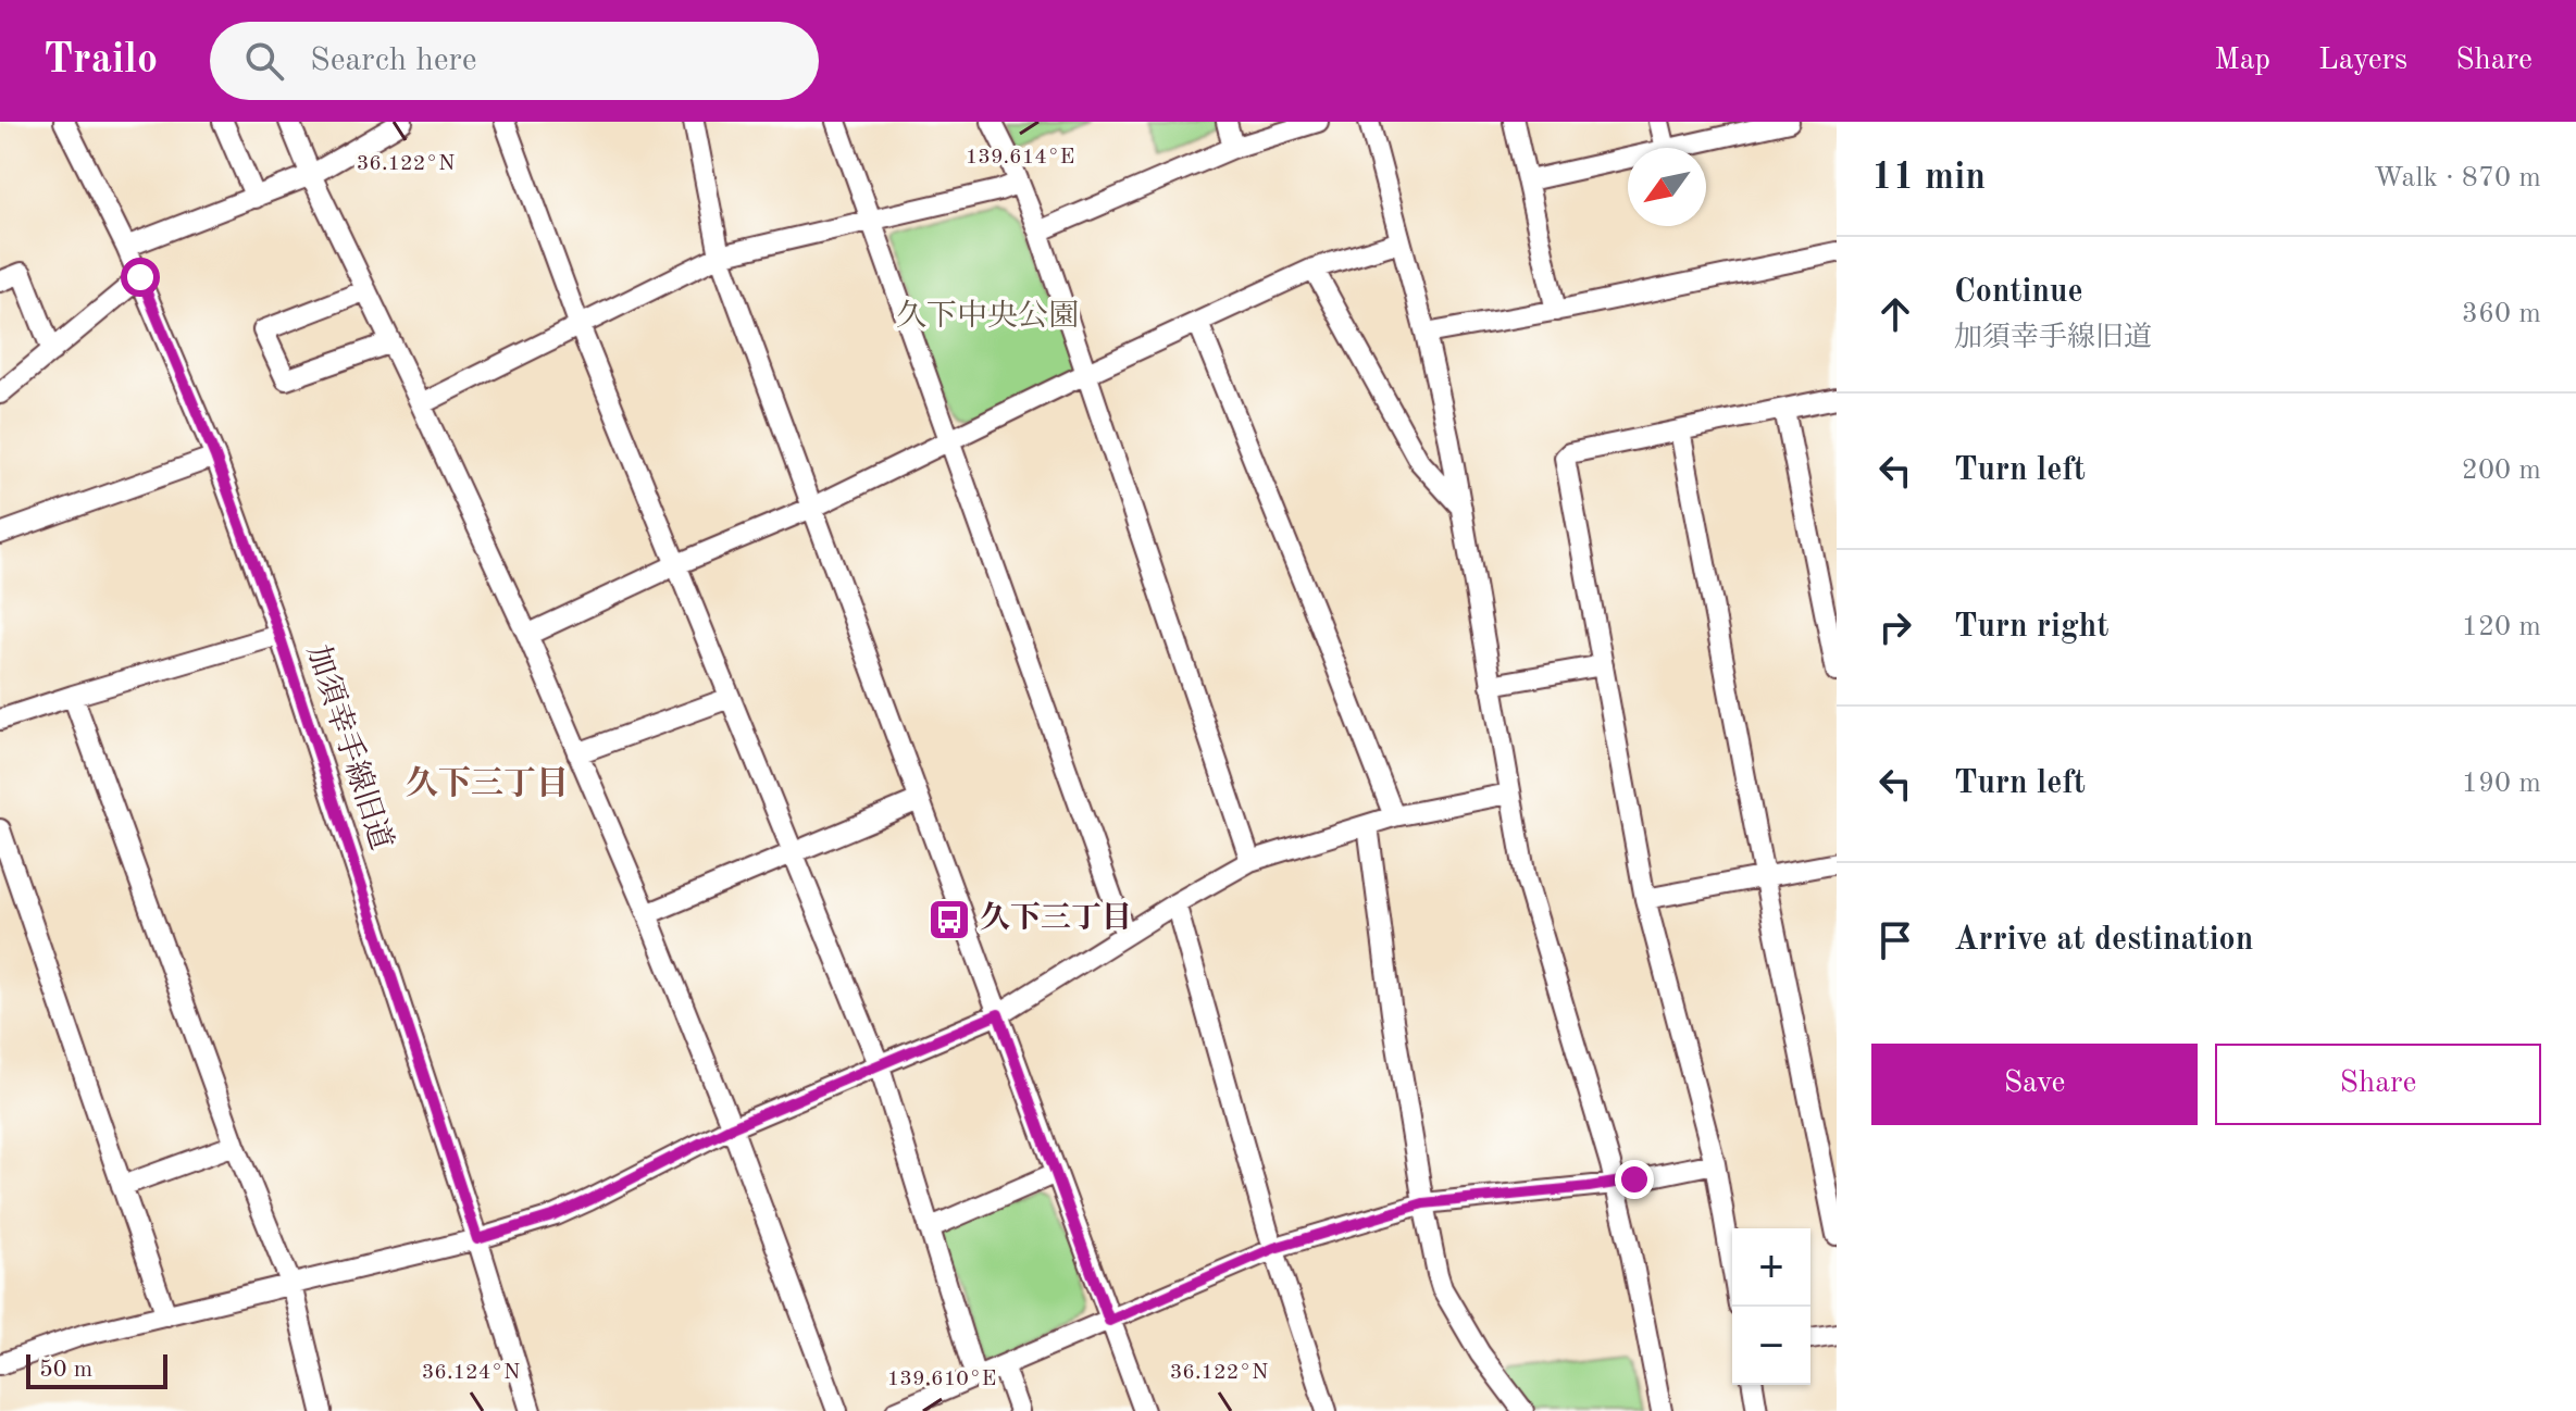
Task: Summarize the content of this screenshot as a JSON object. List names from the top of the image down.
{
  "streets": {
    "street": ["加須幸手線旧道"]
  },
  "districts": ["久下三丁目"],
  "parks": ["久下中央公園"],
  "places": {
    "bus stop": ["久下三丁目"]
  },
  "scale_bar": "50 m",
  "north": "bottom left",
  "page": {
    "header": "Trailo",
    "search": "Search here",
    "nav": ["Map", "Layers", "Share"],
    "heading": ["11 min", "Walk · 870 m"],
    "list": [
      ["Continue", "加須幸手線旧道", "360 m"],
      ["Turn left", "200 m"],
      ["Turn right", "120 m"],
      ["Turn left", "190 m"],
      "Arrive at destination"
    ],
    "buttons": ["Save", "Share"],
    "map_buttons": ["+", "−"],
    "scale": "50 m"
  },
  "coordinates": [
    "139.614°E",
    "36.122°N",
    "36.124°N",
    "139.610°E"
  ]
}
